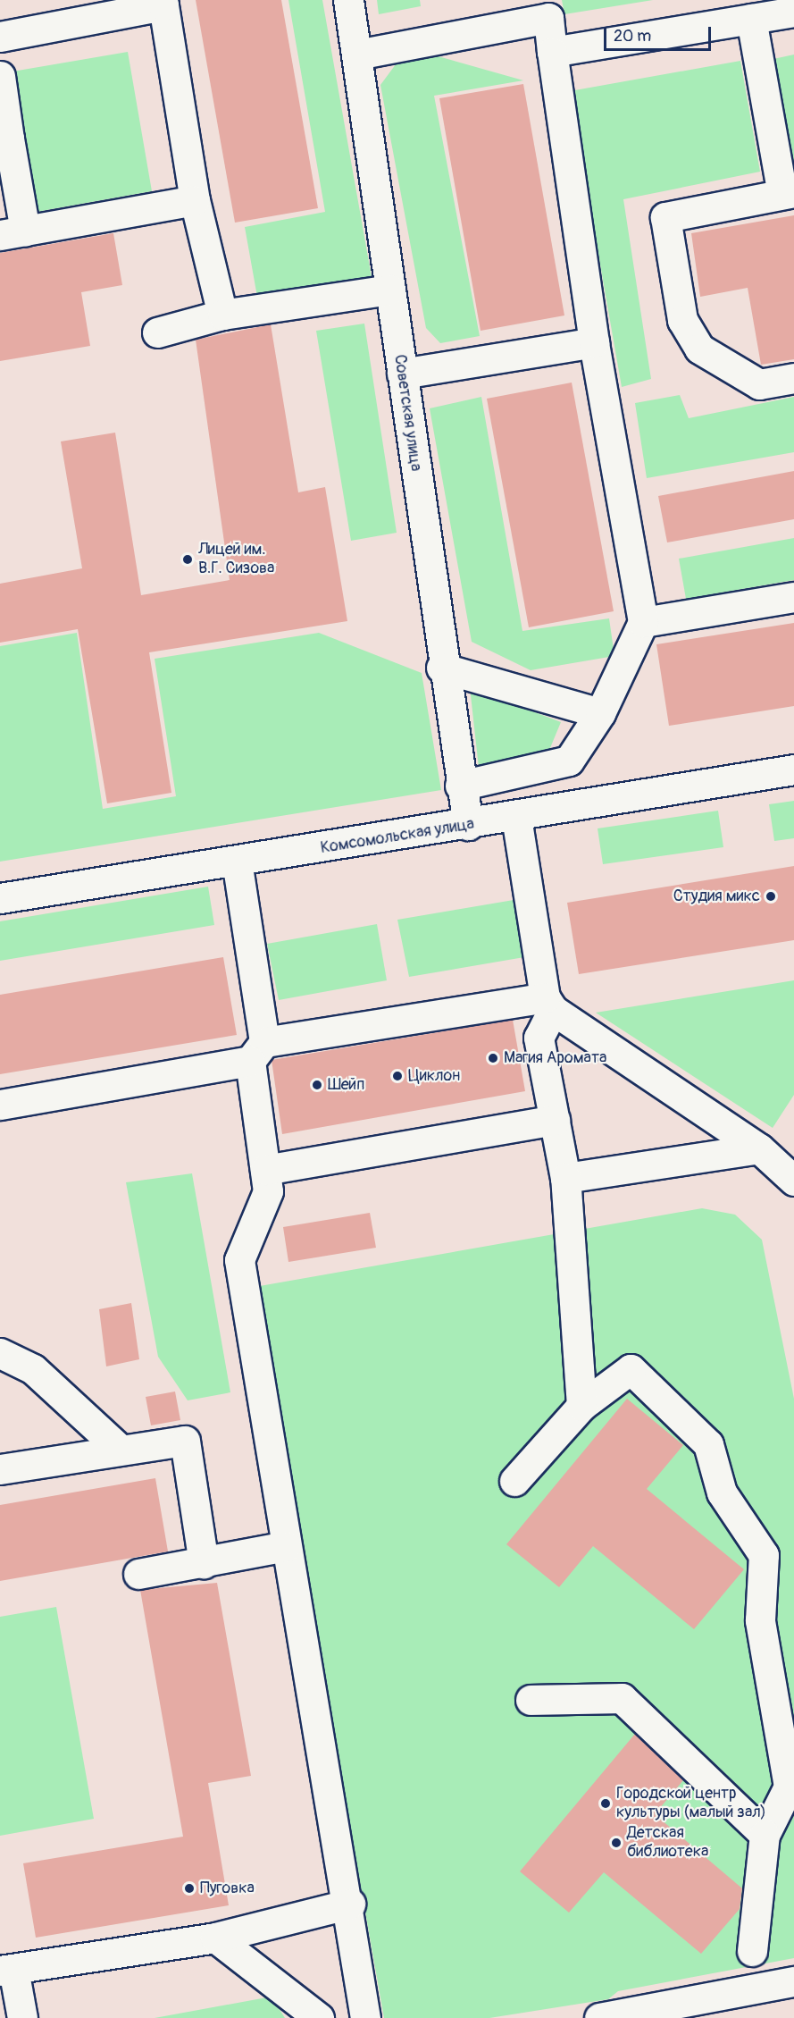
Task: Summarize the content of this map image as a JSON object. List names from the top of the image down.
{
  "streets": {
    "street": ["Советская улица", "Комсомольская улица"]
  },
  "crossings": [
    ["Советская улица", "Комсомольская улица"]
  ],
  "places": [
    "Лицей им. В.Г. Сизова",
    "Студия микс",
    "Магия Аромата",
    "Циклон",
    "Шейп",
    "Городской центр культуры (малый зал)",
    "Детская библиотека",
    "Пуговка"
  ],
  "scale_bar": "20 m"
}
